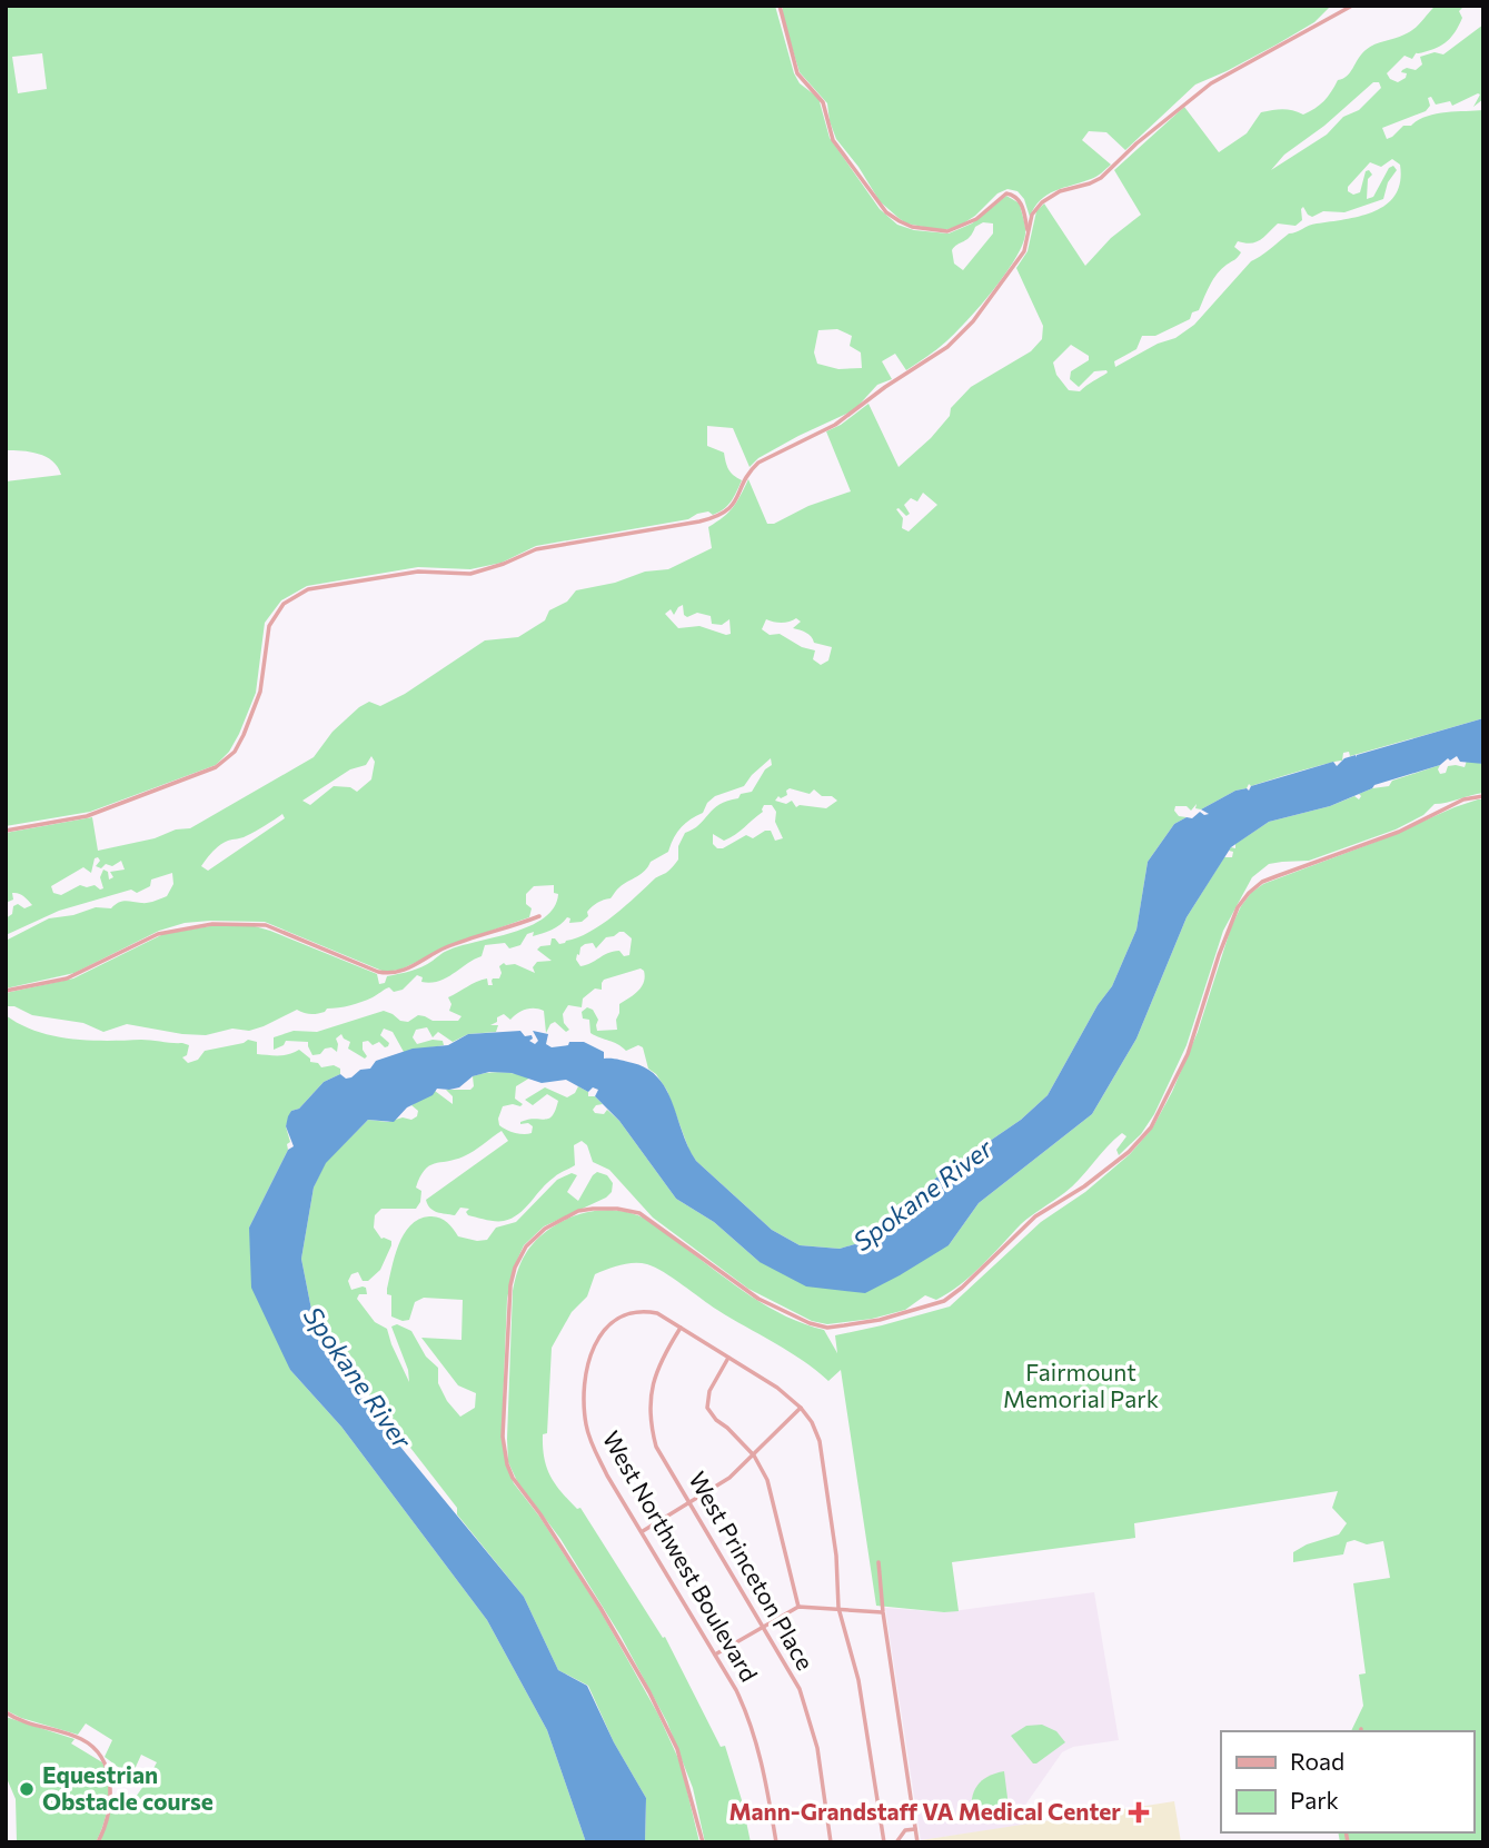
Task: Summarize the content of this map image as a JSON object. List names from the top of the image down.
{
  "streets": {
    "street": ["West Northwest Boulevard", "West Princeton Place"]
  },
  "crossings": [
    ["West Northwest Boulevard", "West Princeton Place"]
  ],
  "water": ["Spokane River"],
  "parks": ["Fairmount Memorial Park"],
  "places": {
    "other": ["Equestrian Obstacle course"],
    "health": ["Mann-Grandstaff VA Medical Center"]
  },
  "legend": ["Road", "Park"]
}
